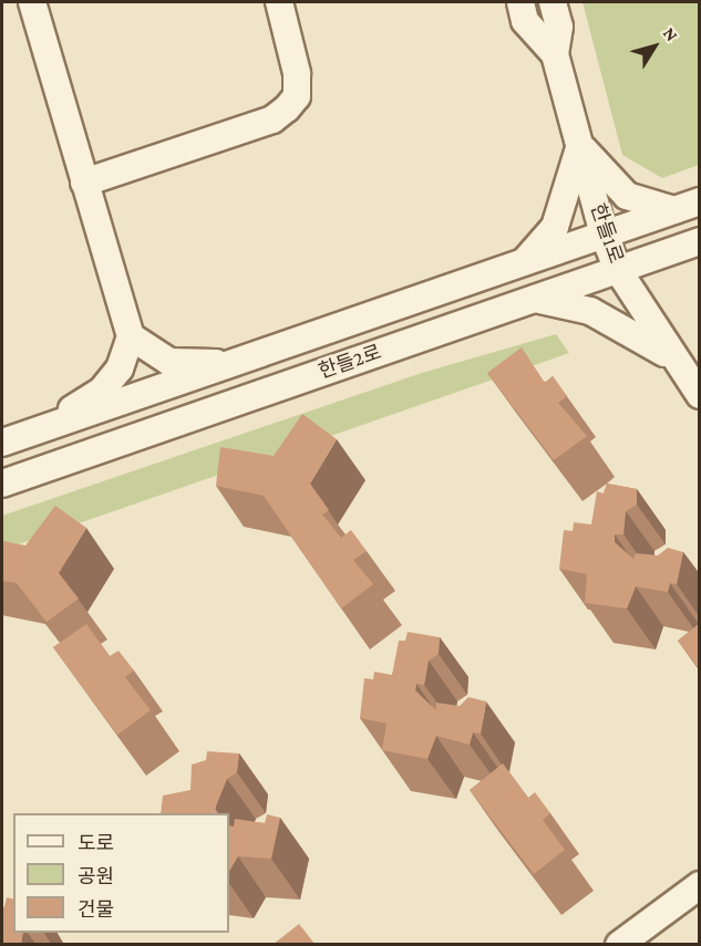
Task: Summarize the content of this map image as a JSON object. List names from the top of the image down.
{
  "streets": {
    "street": ["한들1로", "한들2로"]
  },
  "crossings": [
    ["한들1로", "한들2로"]
  ],
  "legend": ["도로", "공원", "건물"],
  "north": "top right"
}
